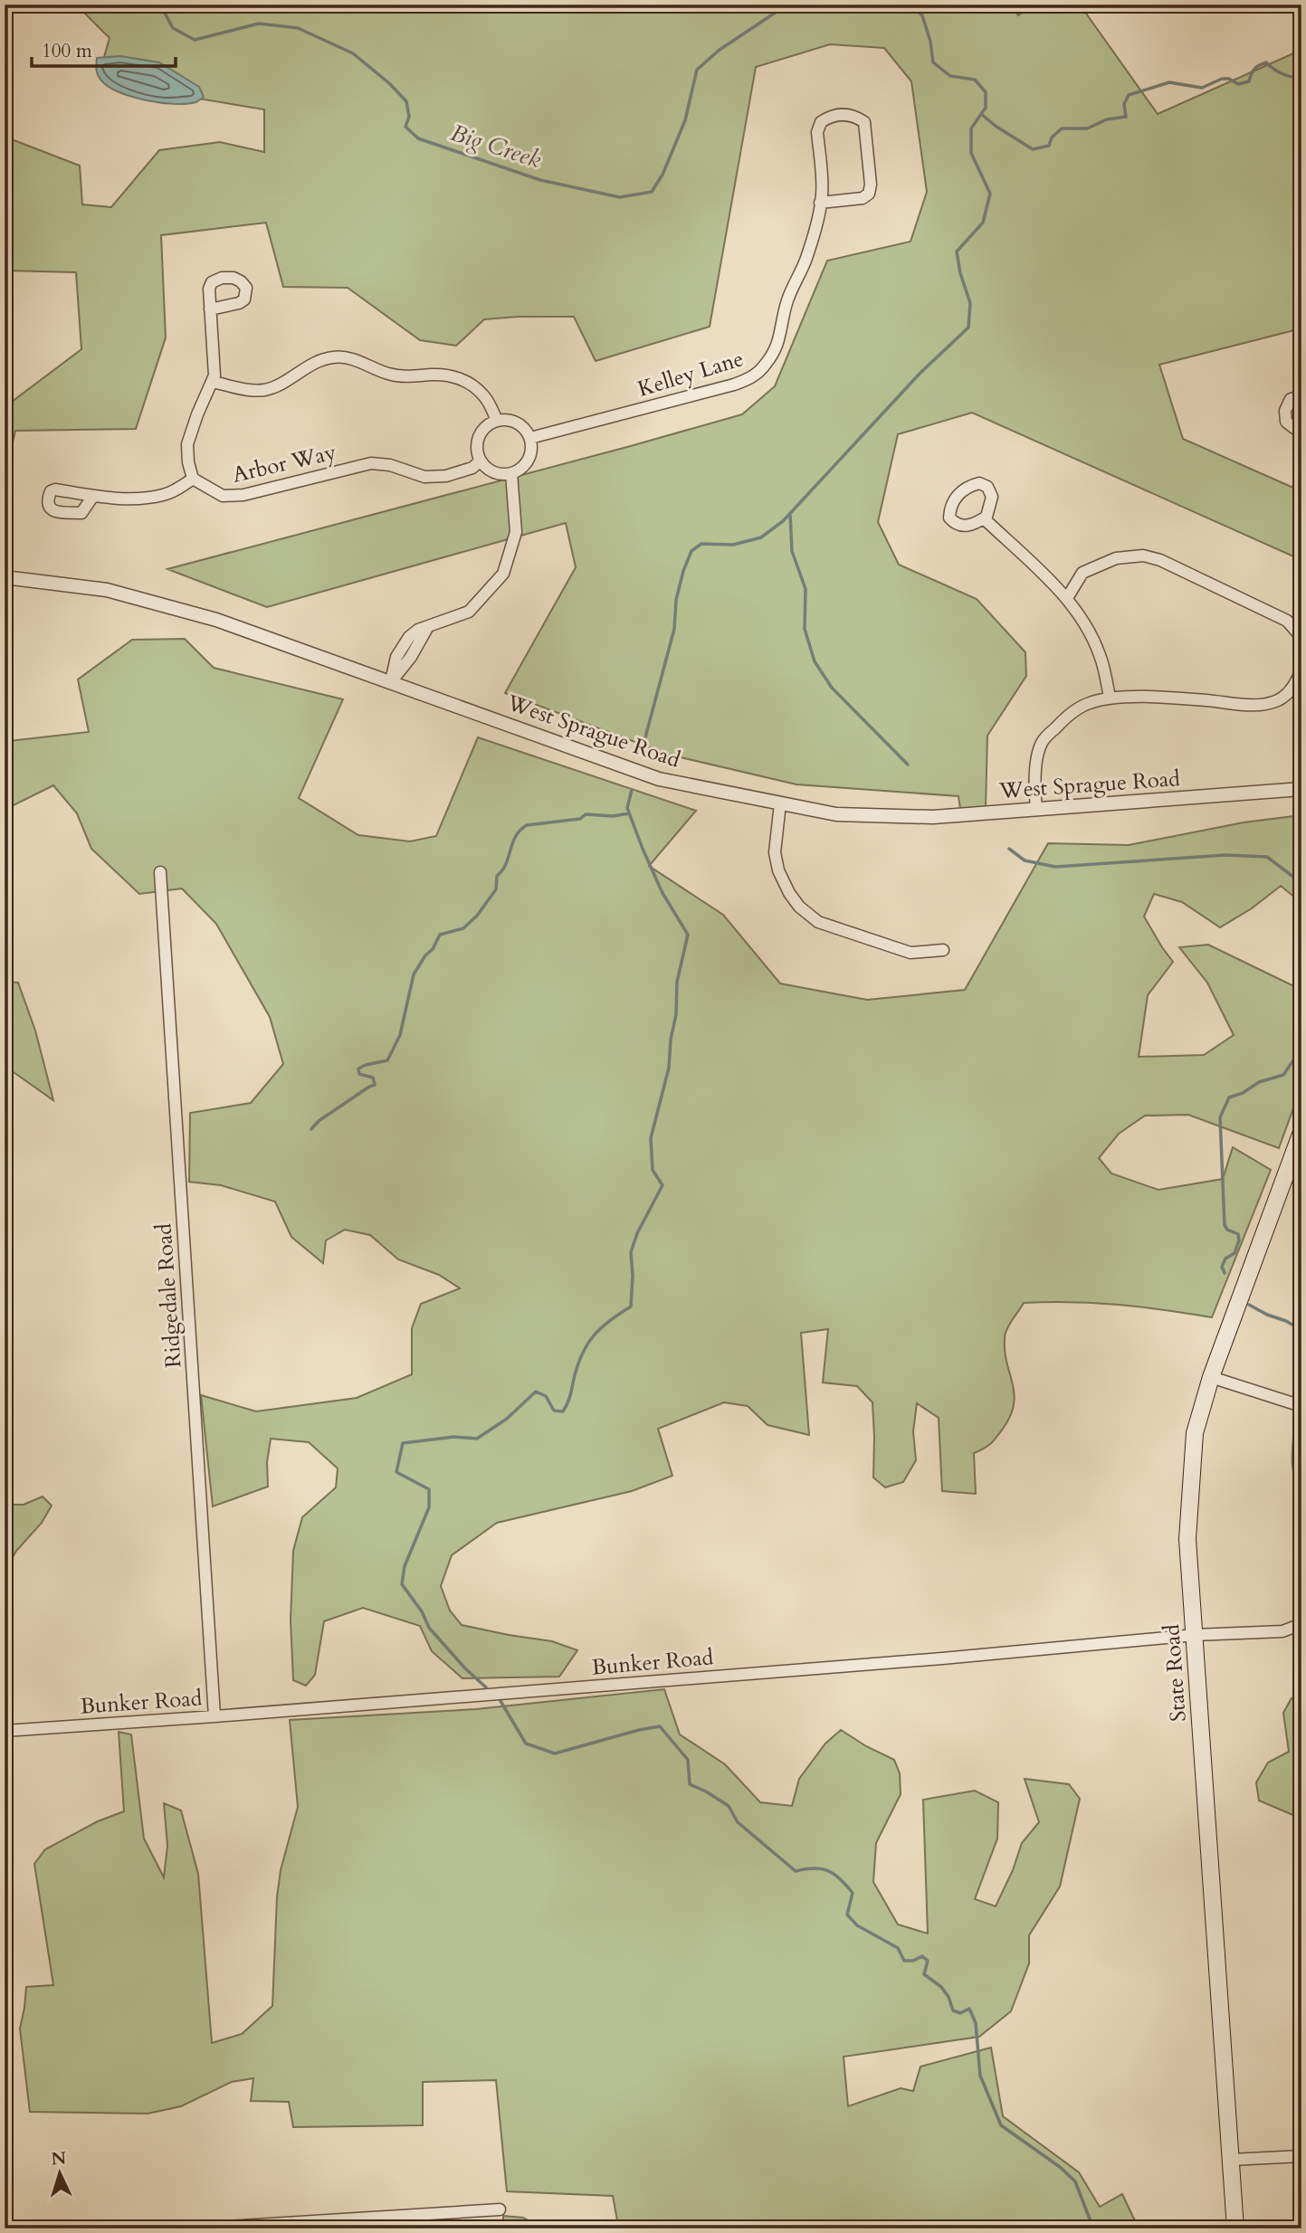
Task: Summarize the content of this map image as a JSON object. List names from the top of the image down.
{
  "streets": {
    "main road": ["State Road"],
    "street": [
      "Kelley Lane",
      "Arbor Way",
      "West Sprague Road",
      "Ridgedale Road",
      "Bunker Road"
    ]
  },
  "crossings": [
    ["Kelley Lane", "Arbor Way"],
    ["Ridgedale Road", "Bunker Road"],
    ["Bunker Road", "State Road"]
  ],
  "water": ["Big Creek"],
  "scale_bar": "100 m",
  "north": "top"
}
